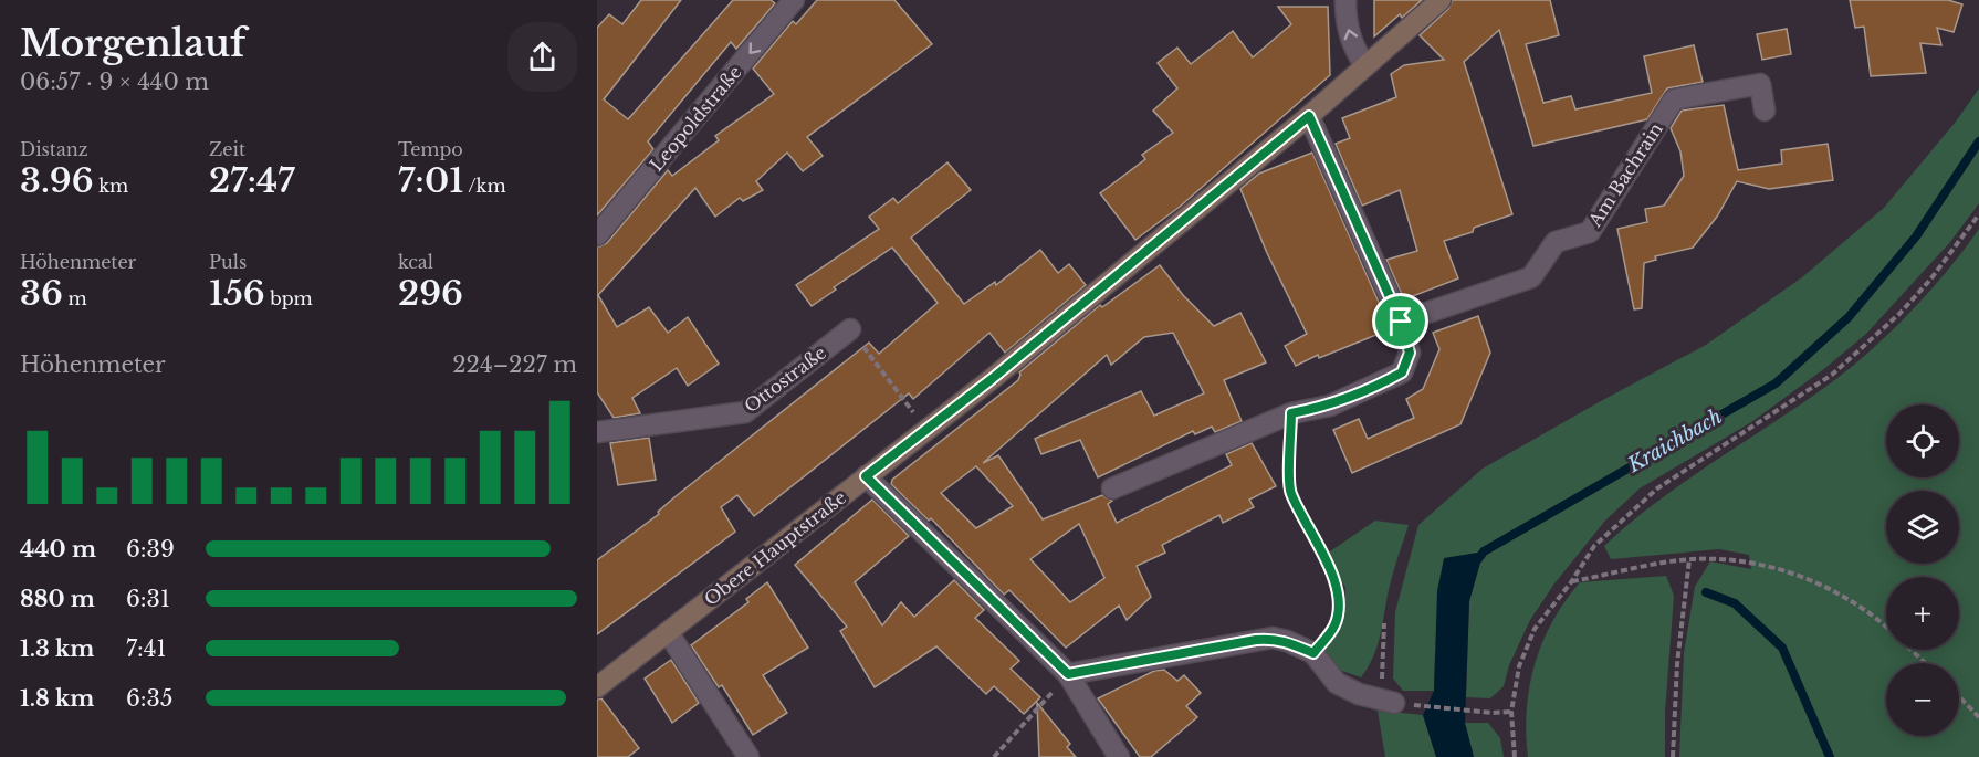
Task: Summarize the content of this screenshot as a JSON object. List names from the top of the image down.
{
  "streets": {
    "main road": ["Obere Hauptstraße"],
    "street": ["Leopoldstraße", "Am Bachrain", "Ottostraße"]
  },
  "one_way": ["Leopoldstraße"],
  "water": ["Kraichbach"],
  "page": {
    "heading": ["Morgenlauf", "06:57 · 9 × 440 m"],
    "stats": [
      ["Distanz", "3.96 km"],
      ["Zeit", "27:47"],
      ["Tempo", "7:01 /km"],
      ["Höhenmeter", "36 m"],
      ["Puls", "156 bpm"],
      ["kcal", "296"]
    ],
    "chart": ["Höhenmeter", "224–227 m"],
    "map_buttons": ["+", "−"],
    "list": [
      {
        "name": "440 m",
        "note": "6:39"
      },
      {
        "name": "880 m",
        "note": "6:31"
      },
      {
        "name": "1.3 km",
        "note": "7:41"
      },
      {
        "name": "1.8 km",
        "note": "6:35"
      }
    ]
  }
}
